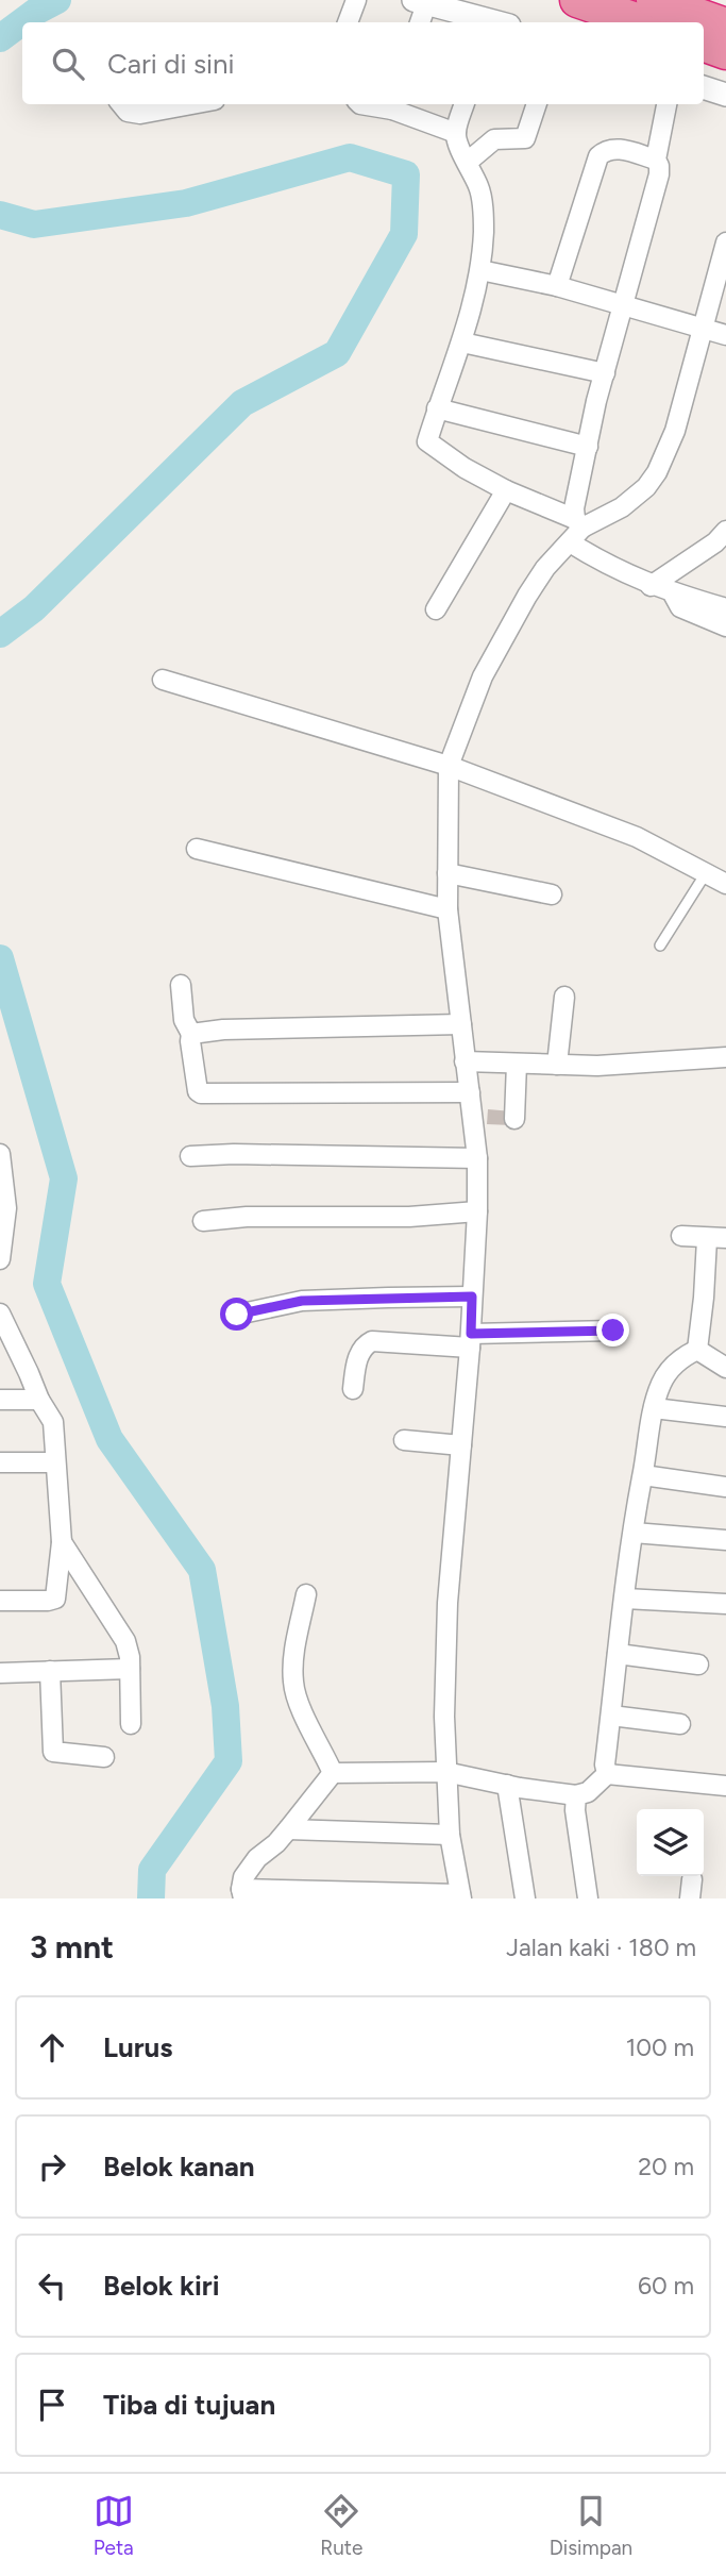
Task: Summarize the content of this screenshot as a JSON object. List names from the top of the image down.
{
  "page": {
    "search": "Cari di sini",
    "heading": ["3 mnt", "Jalan kaki · 180 m"],
    "list": [
      ["Lurus", "100 m"],
      ["Belok kanan", "20 m"],
      ["Belok kiri", "60 m"],
      "Tiba di tujuan"
    ],
    "nav": ["Peta", "Rute", "Disimpan"]
  }
}
